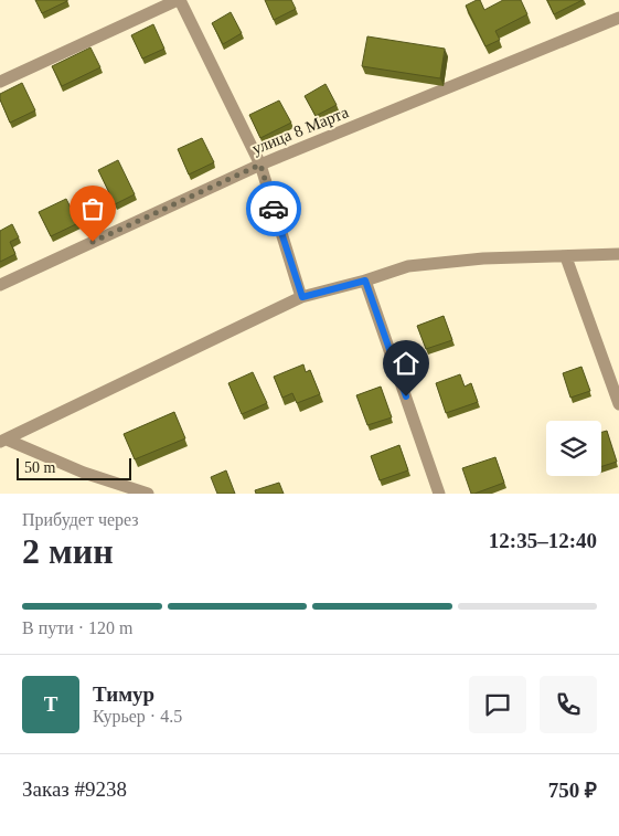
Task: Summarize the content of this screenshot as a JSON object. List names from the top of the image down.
{
  "streets": {
    "street": ["улица 8 Марта"]
  },
  "scale_bar": "50 m",
  "page": {
    "scale": "50 m",
    "heading": ["2 мин", "Прибудет через", "12:35–12:40"],
    "panel": [
      "Тимур",
      "Курьер · 4.5",
      "Заказ #9238",
      "750 ₽"
    ],
    "bar": "В пути · 120 m",
    "round": "Т"
  }
}
